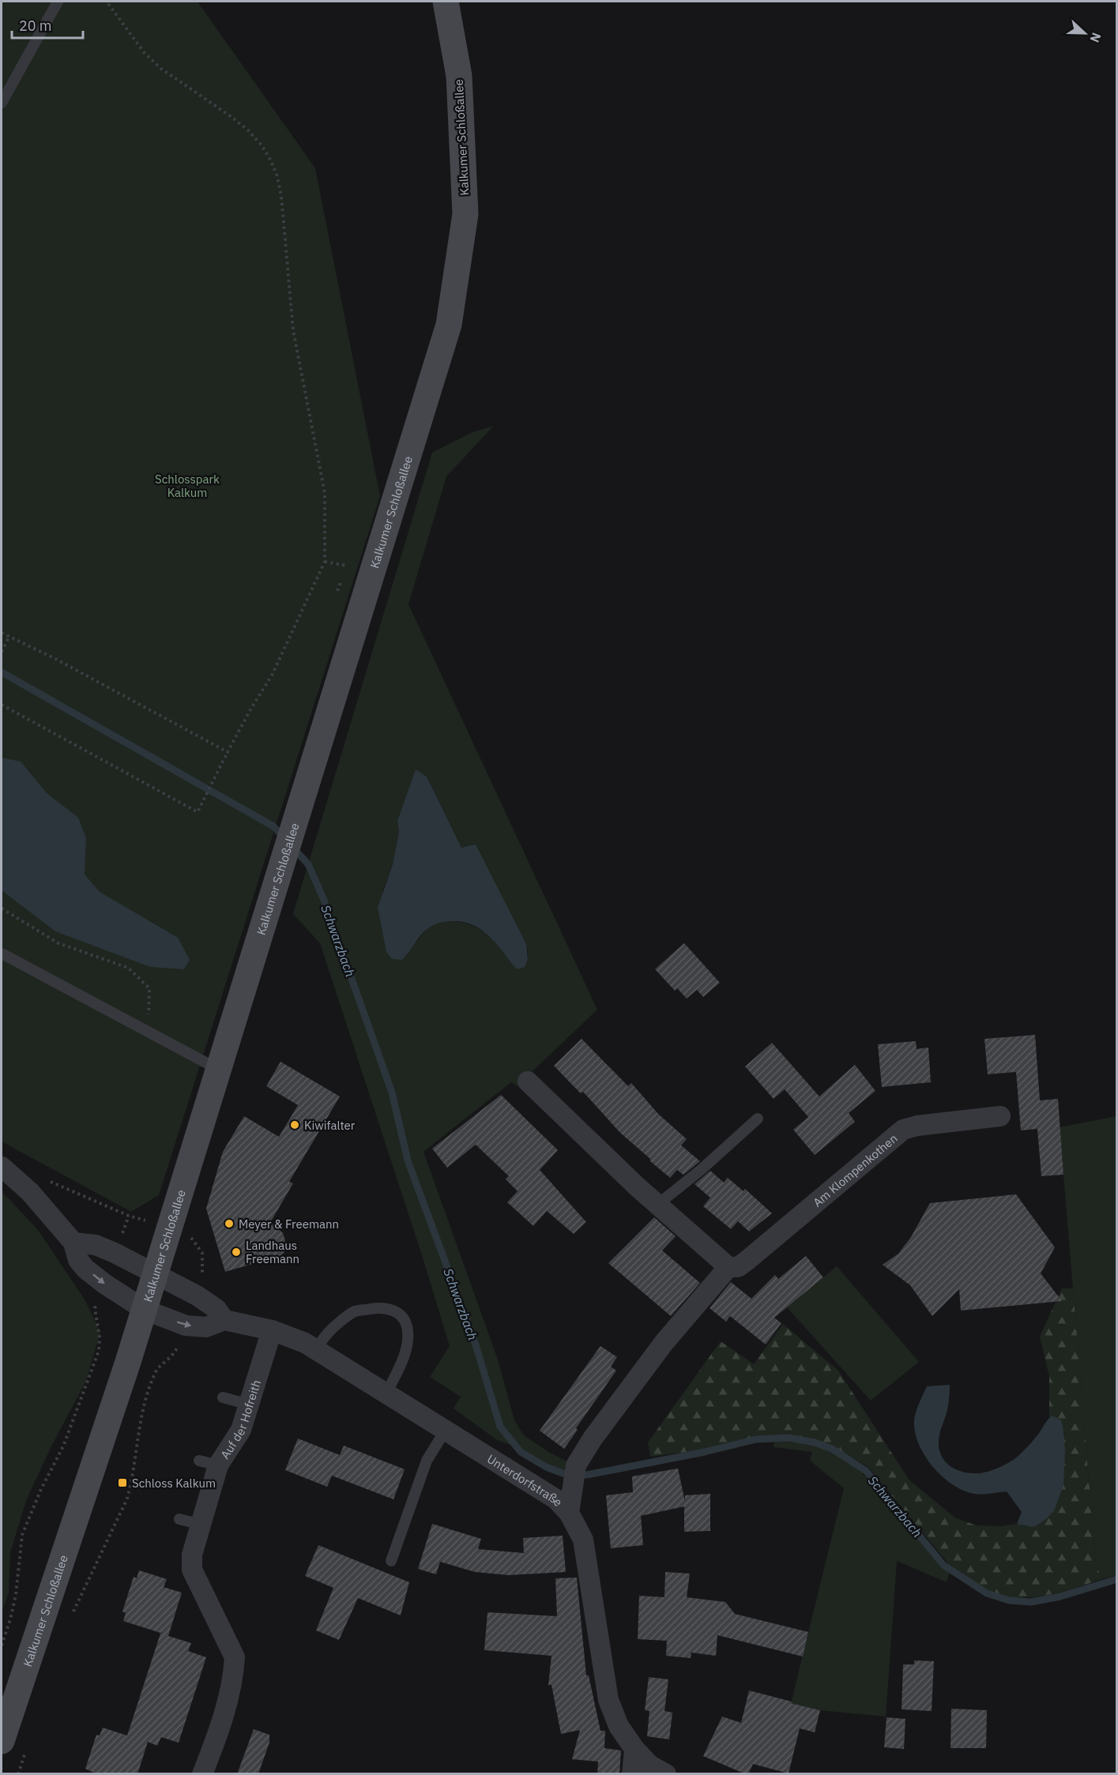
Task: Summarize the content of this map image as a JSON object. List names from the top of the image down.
{
  "streets": {
    "main road": ["Kalkumer Schloßallee"],
    "street": ["Am Klompenkothen", "Auf der Hofreith", "Unterdorfstraße"]
  },
  "crossings": [
    ["Kalkumer Schloßallee", "Unterdorfstraße"],
    ["Am Klompenkothen", "Unterdorfstraße"],
    ["Auf der Hofreith", "Unterdorfstraße"]
  ],
  "water": ["Schwarzbach"],
  "parks": ["Schlosspark Kalkum"],
  "places": {
    "other": ["Kiwifalter", "Meyer & Freemann", "Landhaus Freemann"],
    "transit": ["Schloss Kalkum"]
  },
  "scale_bar": "20 m",
  "north": "right"
}
